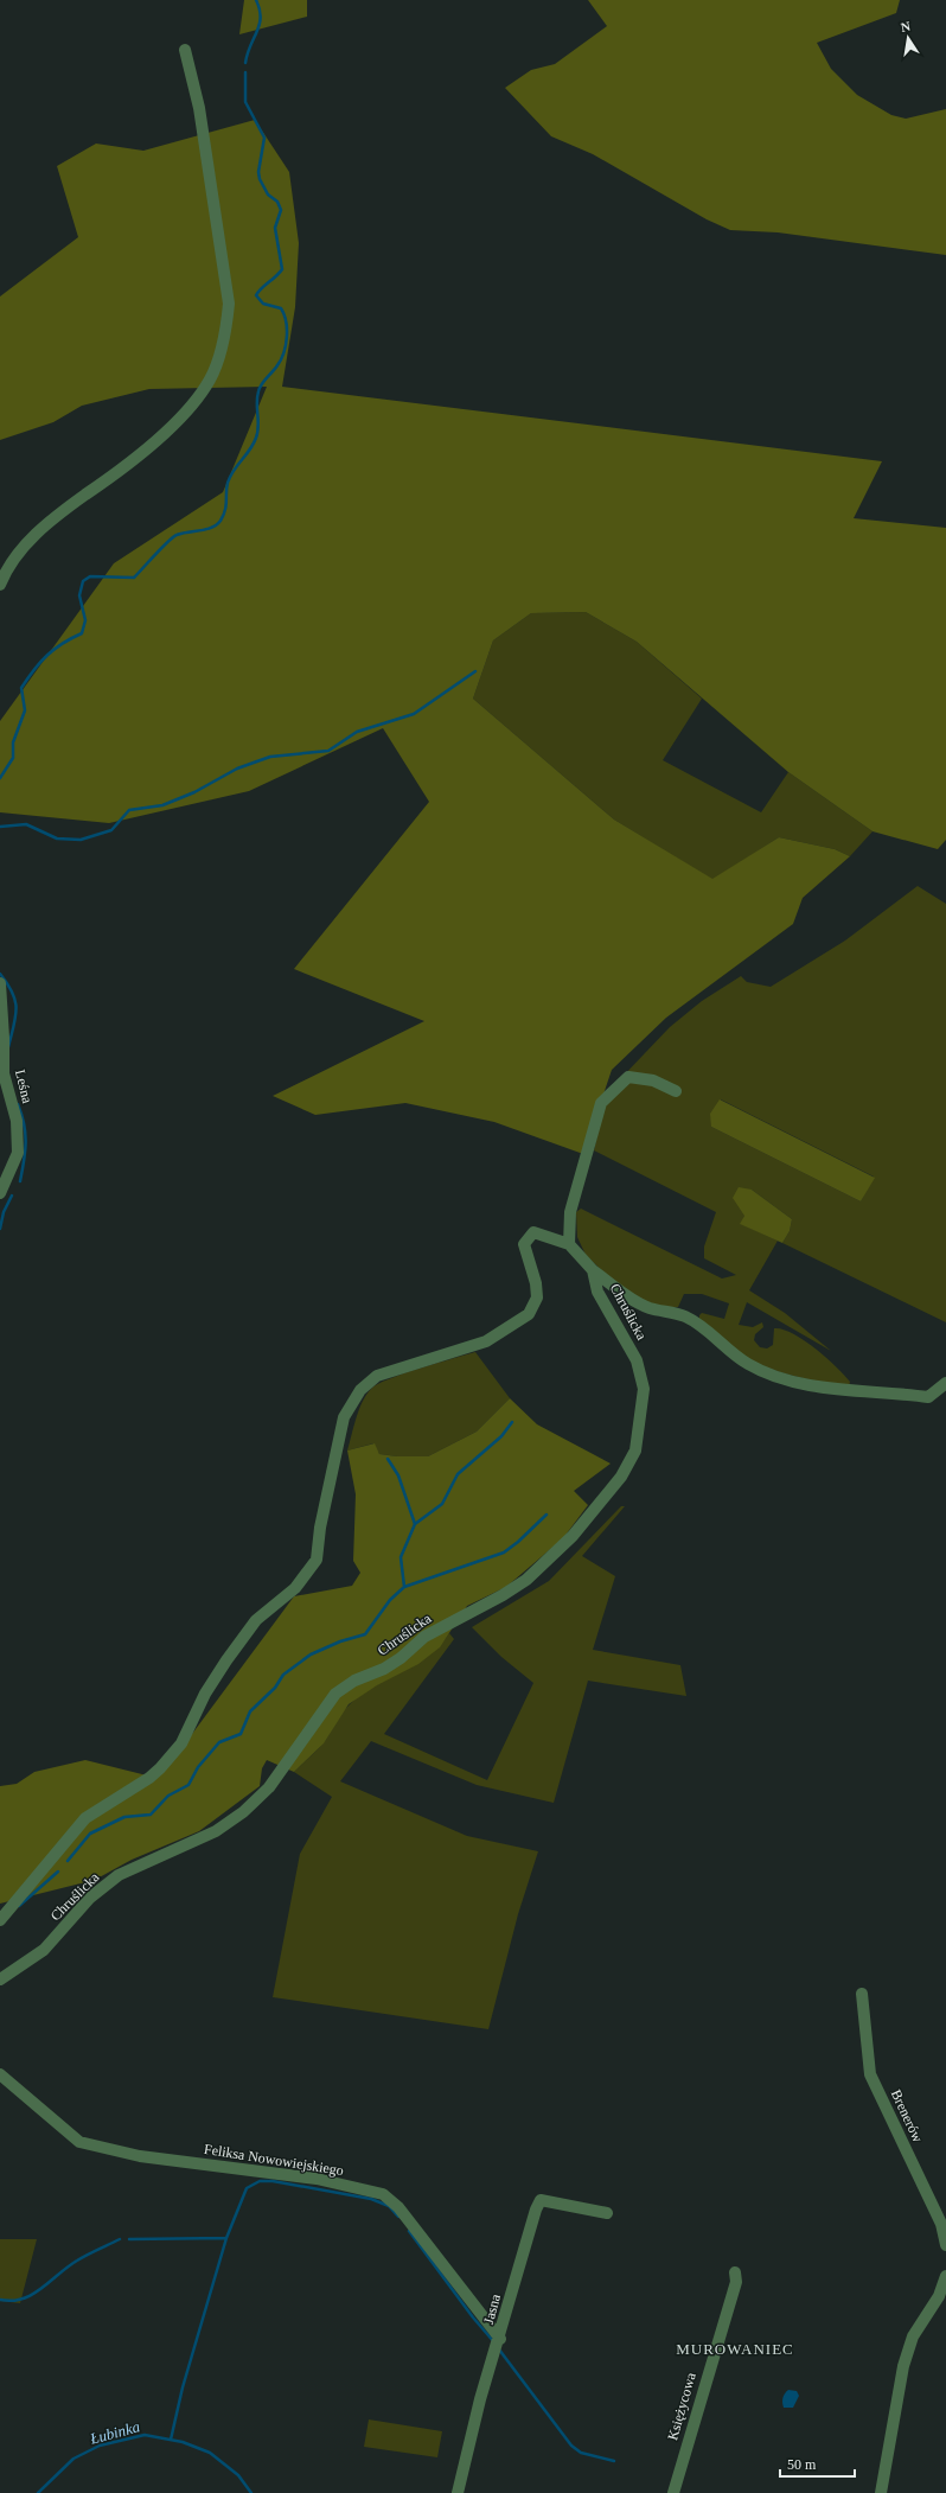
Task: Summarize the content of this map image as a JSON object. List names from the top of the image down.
{
  "streets": {
    "street": [
      "Leśna",
      "Chruślicka",
      "Brenerów",
      "Feliksa Nowowiejskiego",
      "Jasna",
      "Księżycowa"
    ]
  },
  "crossings": [
    ["Feliksa Nowowiejskiego", "Jasna"]
  ],
  "districts": ["MUROWANIEC"],
  "water": ["Łubinka"],
  "scale_bar": "50 m",
  "north": "top"
}
